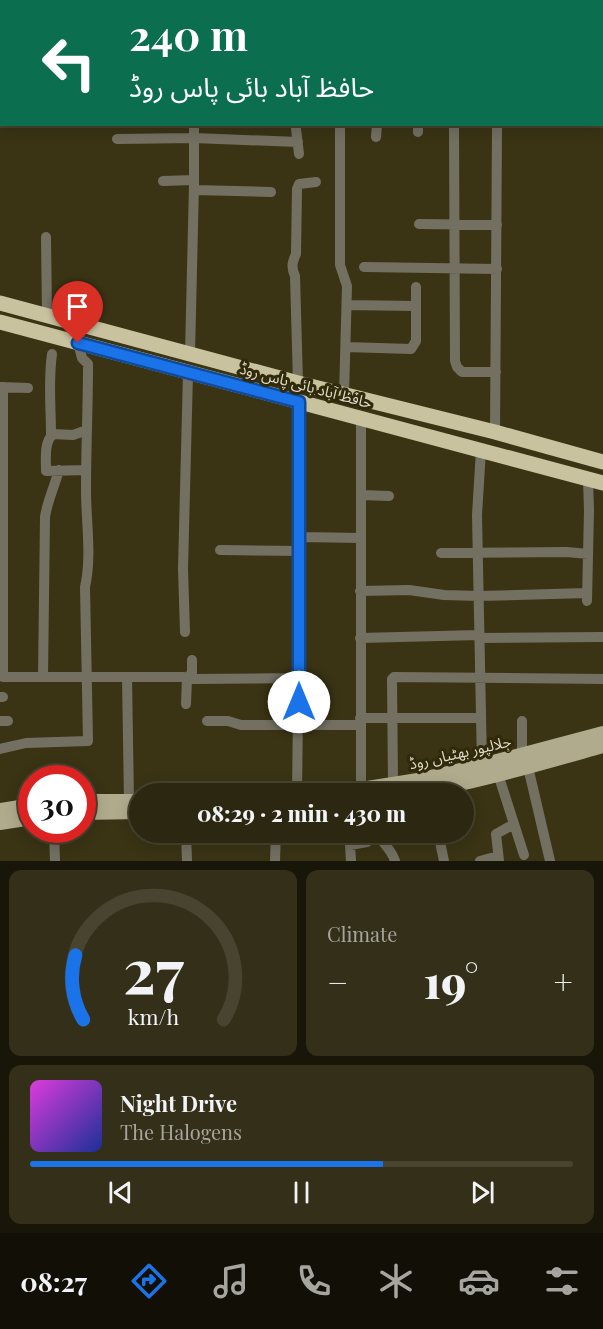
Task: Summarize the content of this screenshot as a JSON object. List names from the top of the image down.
{
  "streets": {
    "highway": ["حافظ آباد بائی پاس روڈ"],
    "main road": ["جلالپور بھٹیاں روڈ"]
  },
  "page": {
    "turn": ["240 m", "حافظ آباد بائی پاس روڈ"],
    "limit": "30",
    "trip": "08:29 · 2 min · 430 m",
    "tile": "Climate",
    "heat": ["−", "19°", "+"],
    "song": ["Night Drive", "The Halogens"],
    "tabs": "08:27",
    "gauge": ["27", "km/h"]
  }
}
